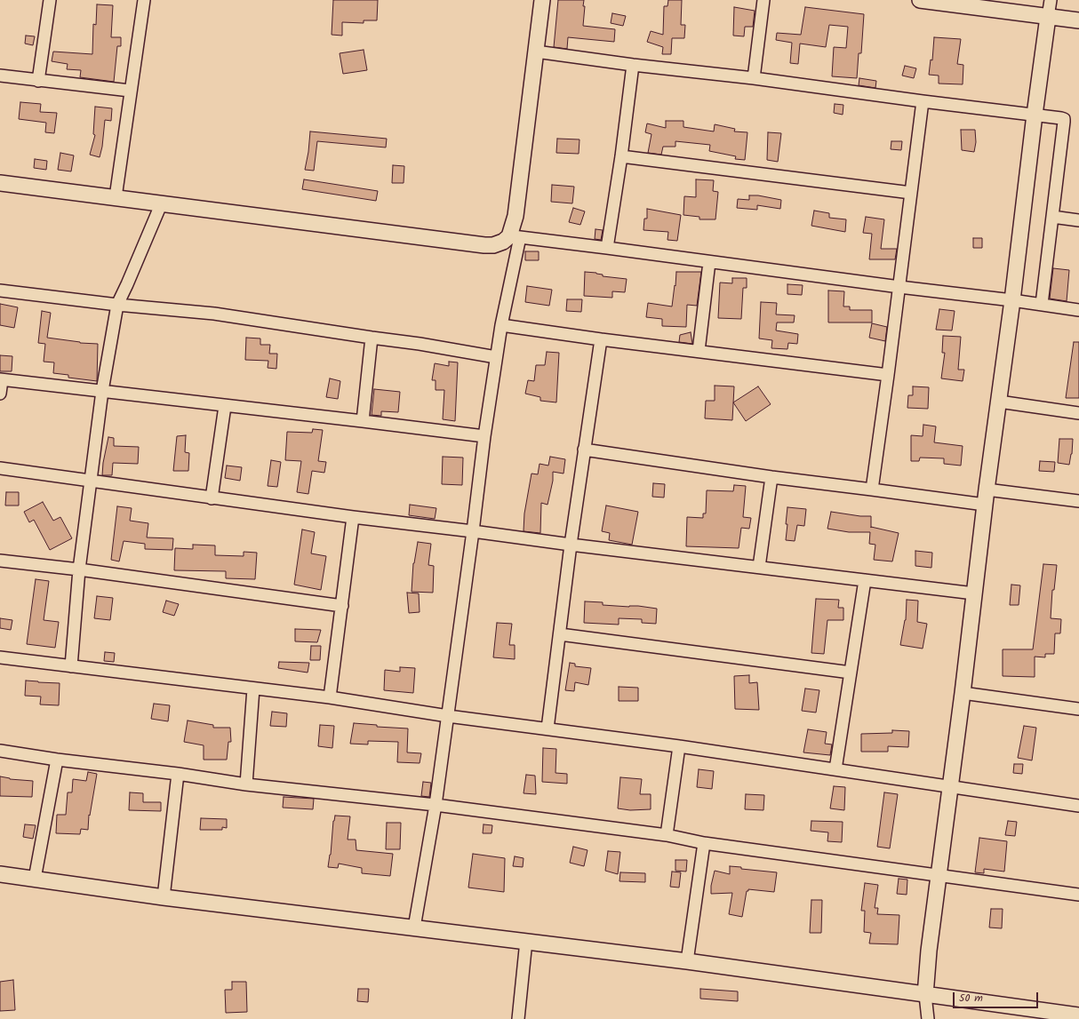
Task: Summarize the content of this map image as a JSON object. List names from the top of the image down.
{
  "scale_bar": "50 m"
}
